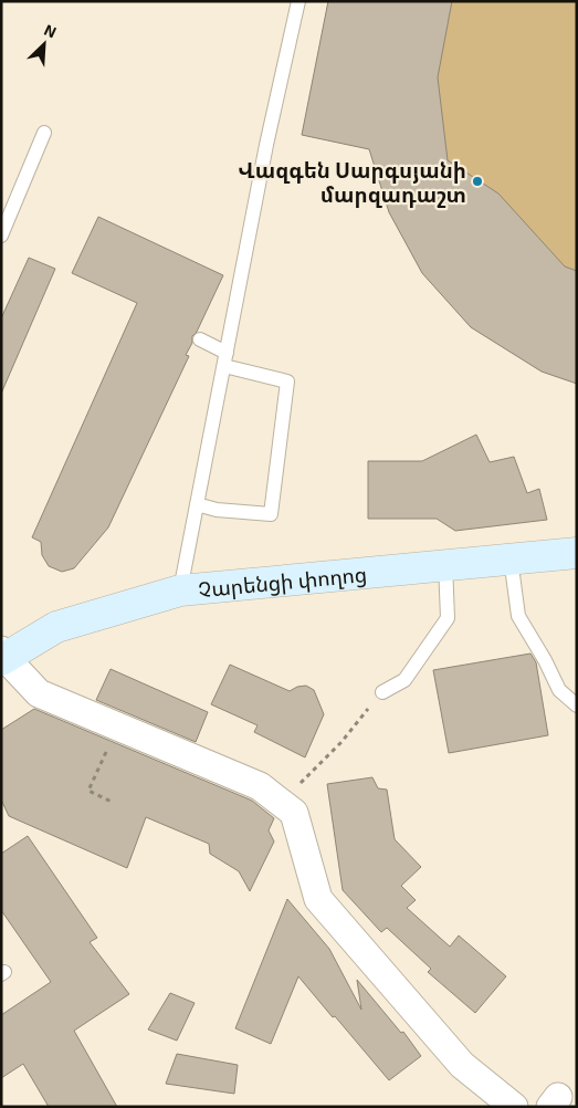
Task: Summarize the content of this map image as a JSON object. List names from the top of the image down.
{
  "streets": {
    "main road": ["Չարենցի փողոց"]
  },
  "places": ["Վազգեն Սարգսյանի մարզադաշտ"],
  "north": "top right"
}
